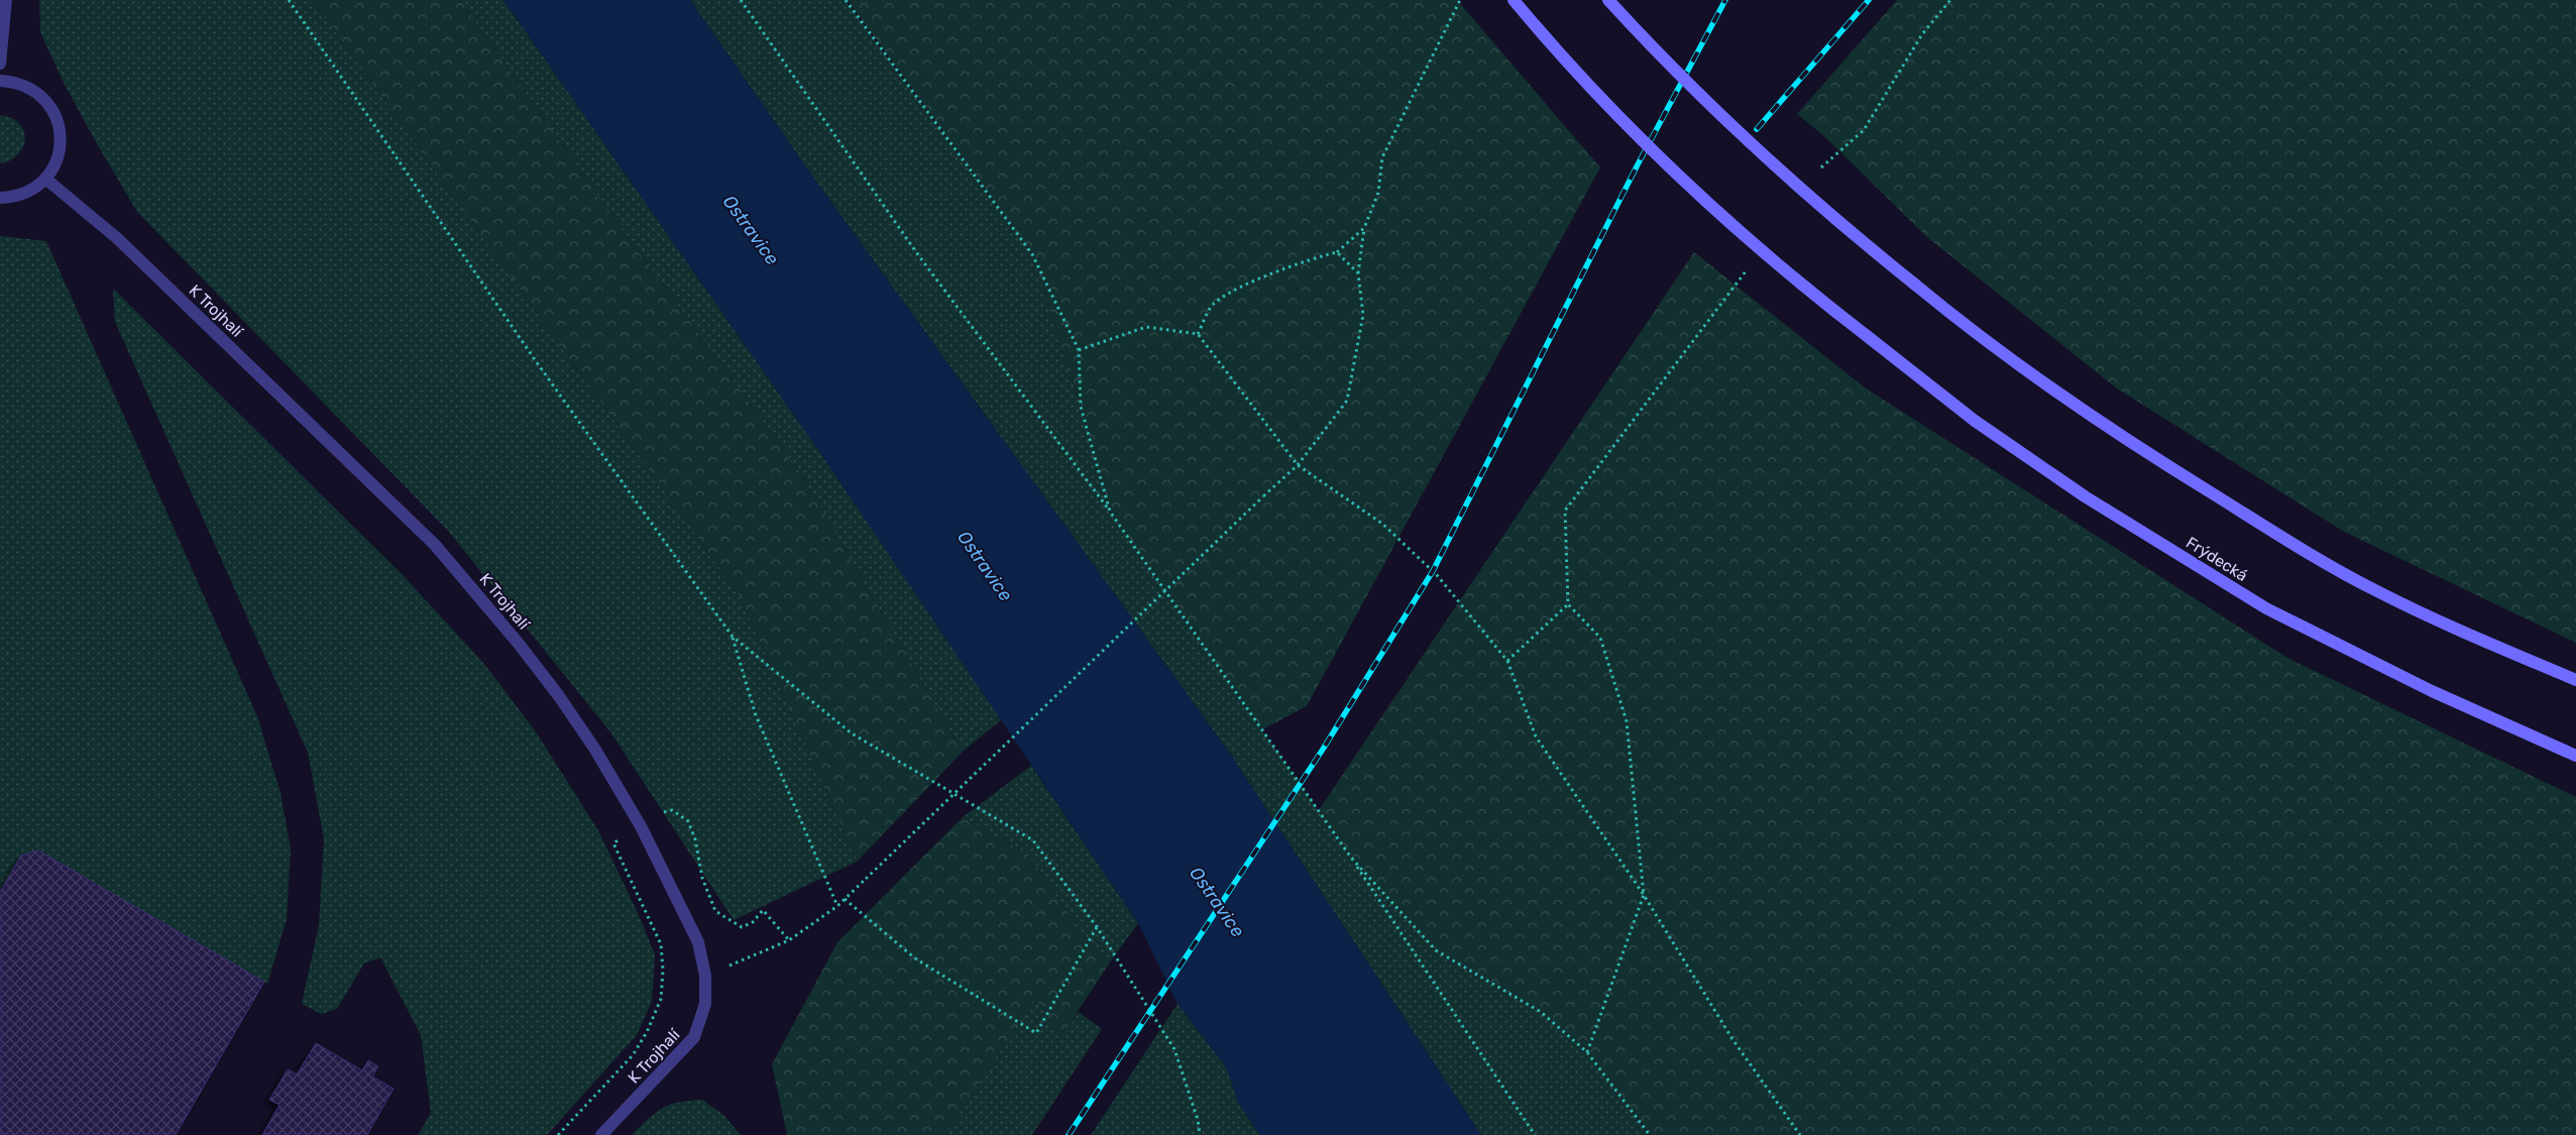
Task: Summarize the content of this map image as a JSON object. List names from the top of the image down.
{
  "streets": {
    "main road": ["Frýdecká"],
    "street": ["K Trojhalí"]
  },
  "water": ["Ostravice"]
}
